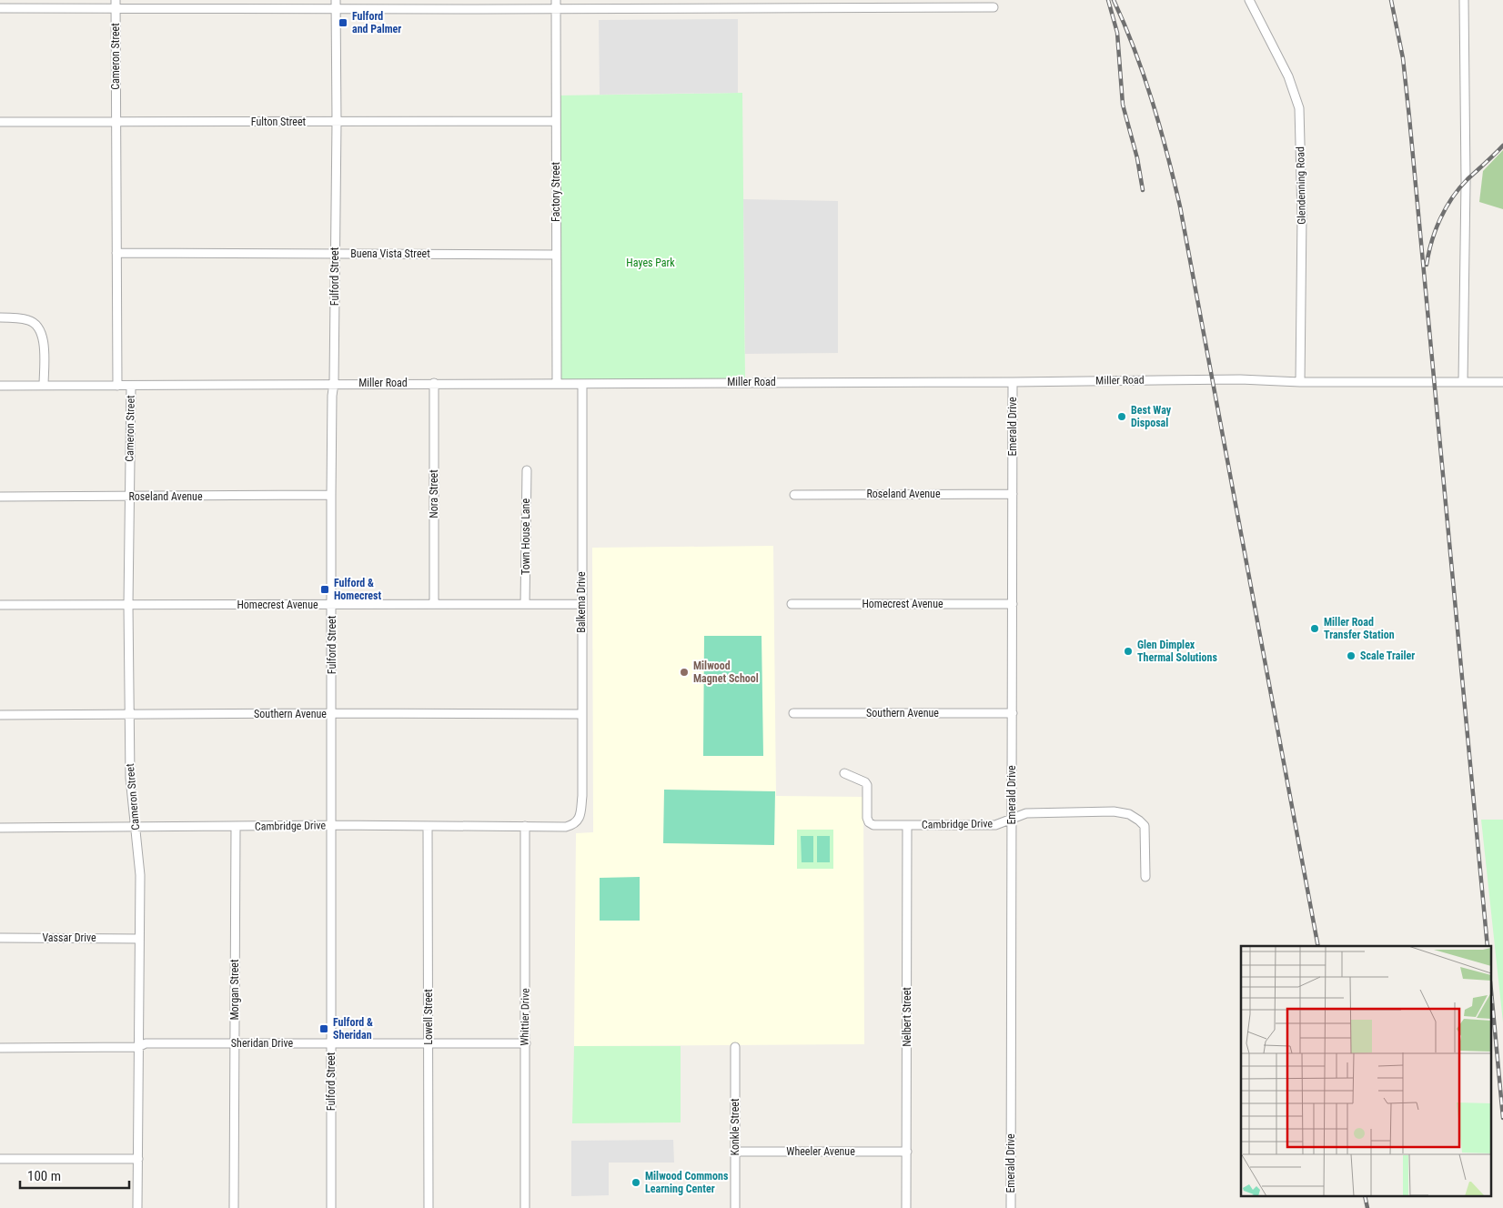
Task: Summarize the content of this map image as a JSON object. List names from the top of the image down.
{
  "streets": {
    "street": [
      "Cameron Street",
      "Fulton Street",
      "Glendenning Road",
      "Factory Street",
      "Buena Vista Street",
      "Fulford Street",
      "Miller Road",
      "Emerald Drive",
      "Nora Street",
      "Roseland Avenue",
      "Town House Lane",
      "Balkema Drive",
      "Homecrest Avenue",
      "Southern Avenue",
      "Cambridge Drive",
      "Vassar Drive",
      "Morgan Street",
      "Lowell Street",
      "Whittier Drive",
      "Nelbert Street",
      "Sheridan Drive",
      "Konkle Street",
      "Wheeler Avenue"
    ]
  },
  "crossings": [
    ["Cameron Street", "Fulton Street"],
    ["Cameron Street", "Buena Vista Street"],
    ["Cameron Street", "Miller Road"],
    ["Cameron Street", "Roseland Avenue"],
    ["Cameron Street", "Homecrest Avenue"],
    ["Cameron Street", "Southern Avenue"],
    ["Cameron Street", "Cambridge Drive"],
    ["Cameron Street", "Vassar Drive"],
    ["Cameron Street", "Sheridan Drive"],
    ["Fulton Street", "Factory Street"],
    ["Fulton Street", "Fulford Street"],
    ["Glendenning Road", "Miller Road"],
    ["Factory Street", "Buena Vista Street"],
    ["Factory Street", "Miller Road"],
    ["Buena Vista Street", "Fulford Street"],
    ["Fulford Street", "Miller Road"],
    ["Fulford Street", "Roseland Avenue"],
    ["Fulford Street", "Homecrest Avenue"],
    ["Fulford Street", "Southern Avenue"],
    ["Fulford Street", "Cambridge Drive"],
    ["Fulford Street", "Sheridan Drive"],
    ["Miller Road", "Emerald Drive"],
    ["Miller Road", "Nora Street"],
    ["Miller Road", "Balkema Drive"],
    ["Emerald Drive", "Roseland Avenue"],
    ["Emerald Drive", "Homecrest Avenue"],
    ["Emerald Drive", "Southern Avenue"],
    ["Emerald Drive", "Cambridge Drive"],
    ["Nora Street", "Homecrest Avenue"],
    ["Town House Lane", "Homecrest Avenue"],
    ["Balkema Drive", "Homecrest Avenue"],
    ["Balkema Drive", "Southern Avenue"],
    ["Balkema Drive", "Cambridge Drive"],
    ["Cambridge Drive", "Morgan Street"],
    ["Cambridge Drive", "Lowell Street"],
    ["Cambridge Drive", "Whittier Drive"],
    ["Cambridge Drive", "Nelbert Street"],
    ["Morgan Street", "Sheridan Drive"],
    ["Lowell Street", "Sheridan Drive"],
    ["Whittier Drive", "Sheridan Drive"],
    ["Nelbert Street", "Wheeler Avenue"],
    ["Konkle Street", "Wheeler Avenue"]
  ],
  "parks": ["Hayes Park"],
  "places": {
    "transit": ["Fulford and Palmer", "Fulford & Homecrest", "Fulford & Sheridan"],
    "other": [
      "Best Way Disposal",
      "Miller Road Transfer Station",
      "Glen Dimplex Thermal Solutions",
      "Scale Trailer",
      "Milwood Magnet School",
      "Milwood Commons Learning Center"
    ]
  },
  "scale_bar": "100 m"
}
